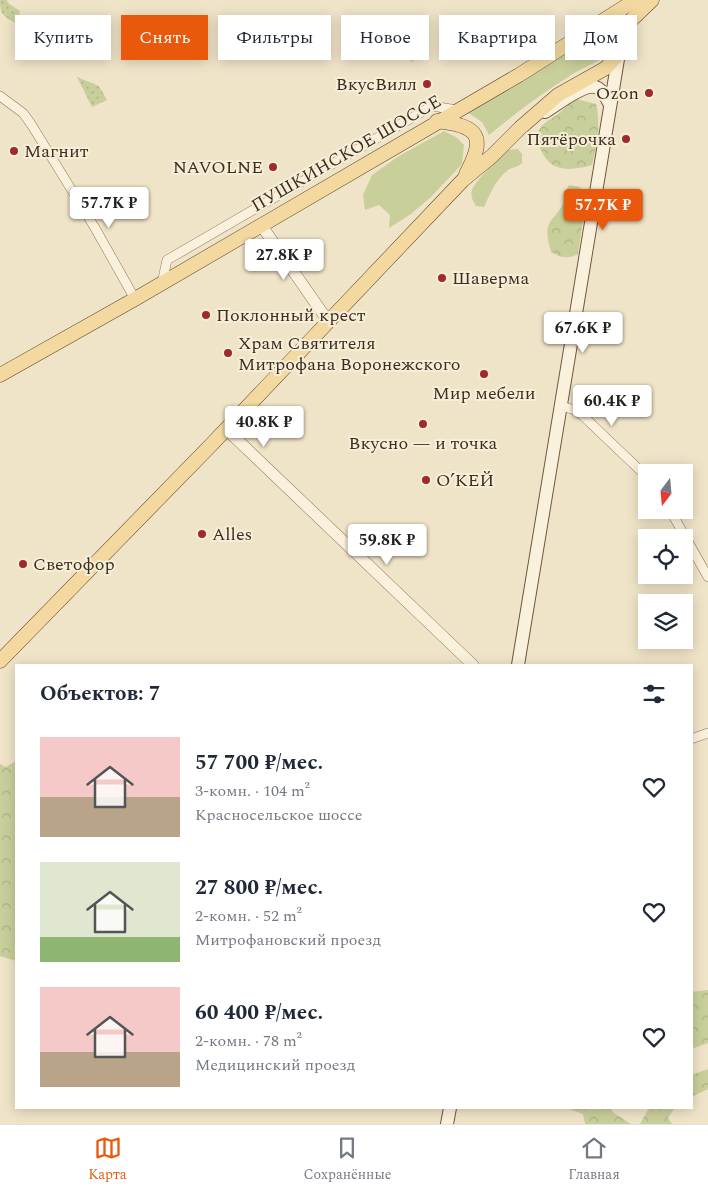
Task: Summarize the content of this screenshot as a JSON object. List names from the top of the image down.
{
  "streets": {
    "main road": ["ПУШКИНСКОЕ ШОССЕ"]
  },
  "places": [
    "ВкусВилл",
    "Ozon",
    "Пятёрочка",
    "Магнит",
    "NAVOLNE",
    "Шаверма",
    "Поклонный крест",
    "Храм Святителя Митрофана Воронежского",
    "Мир мебели",
    "Вкусно — и точка",
    "О’КЕЙ",
    "Alles",
    "Светофор"
  ],
  "north": "bottom",
  "page": {
    "chip": [
      "Купить",
      "Снять",
      "Фильтры",
      "Новое",
      "Квартира",
      "Дом"
    ],
    "price": [
      "57.7K ₽",
      "57.7K ₽",
      "27.8K ₽",
      "67.6K ₽",
      "60.4K ₽",
      "40.8K ₽",
      "59.8K ₽"
    ],
    "heading": "Объектов: 7",
    "list": [
      {
        "name": "57 700 ₽/мес.",
        "note": "3-комн. · 104 m² · Красносельское шоссе"
      },
      {
        "name": "27 800 ₽/мес.",
        "note": "2-комн. · 52 m² · Митрофановский проезд"
      },
      {
        "name": "60 400 ₽/мес.",
        "note": "2-комн. · 78 m² · Медицинский проезд"
      }
    ],
    "tabs": ["Карта", "Сохранённые", "Главная"]
  }
}
